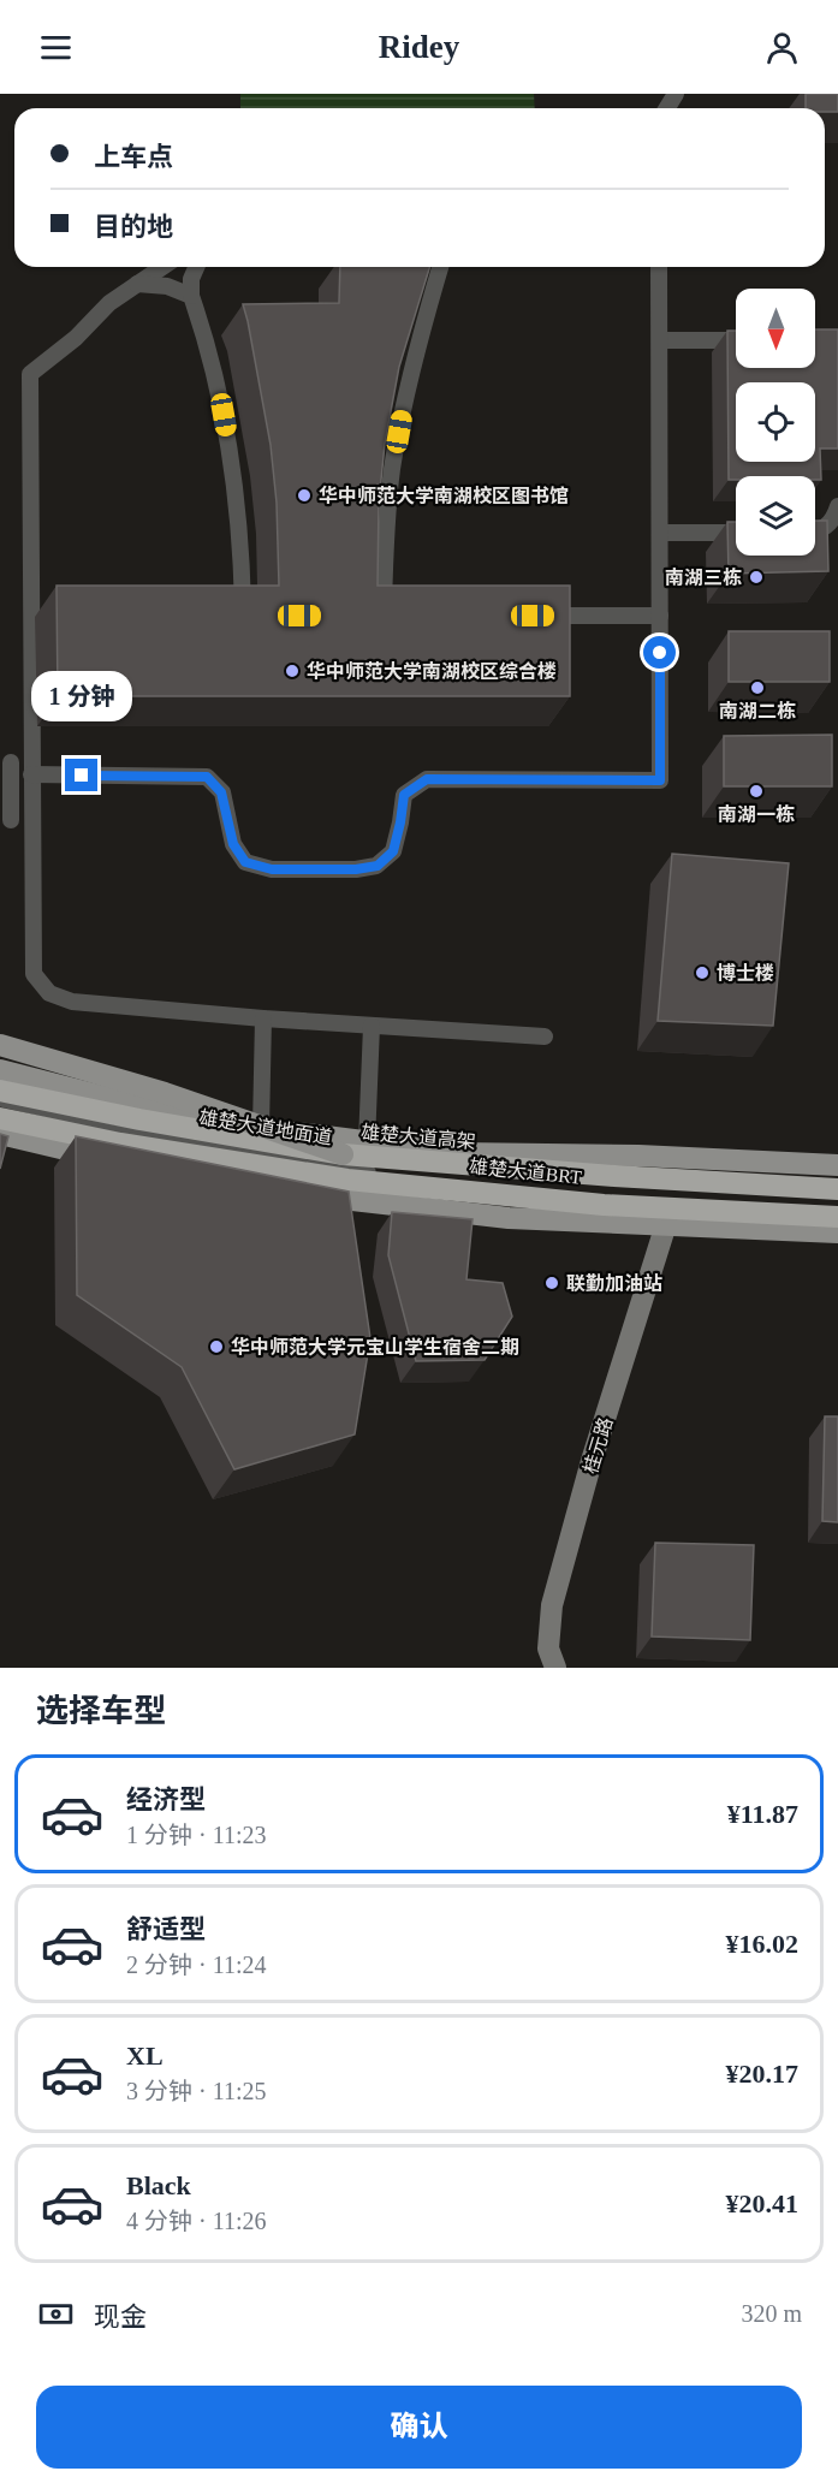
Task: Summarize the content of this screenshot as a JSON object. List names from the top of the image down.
{
  "streets": {
    "highway": ["雄楚大道高架"],
    "main road": ["雄楚大道地面道"],
    "street": ["桂元路"],
    "lane": ["雄楚大道BRT"]
  },
  "places": [
    "华中师范大学南湖校区图书馆",
    "南湖三栋",
    "华中师范大学南湖校区综合楼",
    "南湖二栋",
    "南湖一栋",
    "博士楼",
    "联勤加油站",
    "华中师范大学元宝山学生宿舍二期"
  ],
  "north": "bottom",
  "page": {
    "header": "Ridey",
    "banner": ["上车点", "目的地"],
    "bubble": "1 分钟",
    "heading": "选择车型",
    "list": [
      {
        "name": "经济型",
        "note": "1 分钟 · 11:23",
        "value": "¥11.87"
      },
      {
        "name": "舒适型",
        "note": "2 分钟 · 11:24",
        "value": "¥16.02"
      },
      {
        "name": "XL",
        "note": "3 分钟 · 11:25",
        "value": "¥20.17"
      },
      {
        "name": "Black",
        "note": "4 分钟 · 11:26",
        "value": "¥20.41"
      }
    ],
    "pay": ["现金", "320 m"],
    "buttons": "确认"
  }
}
